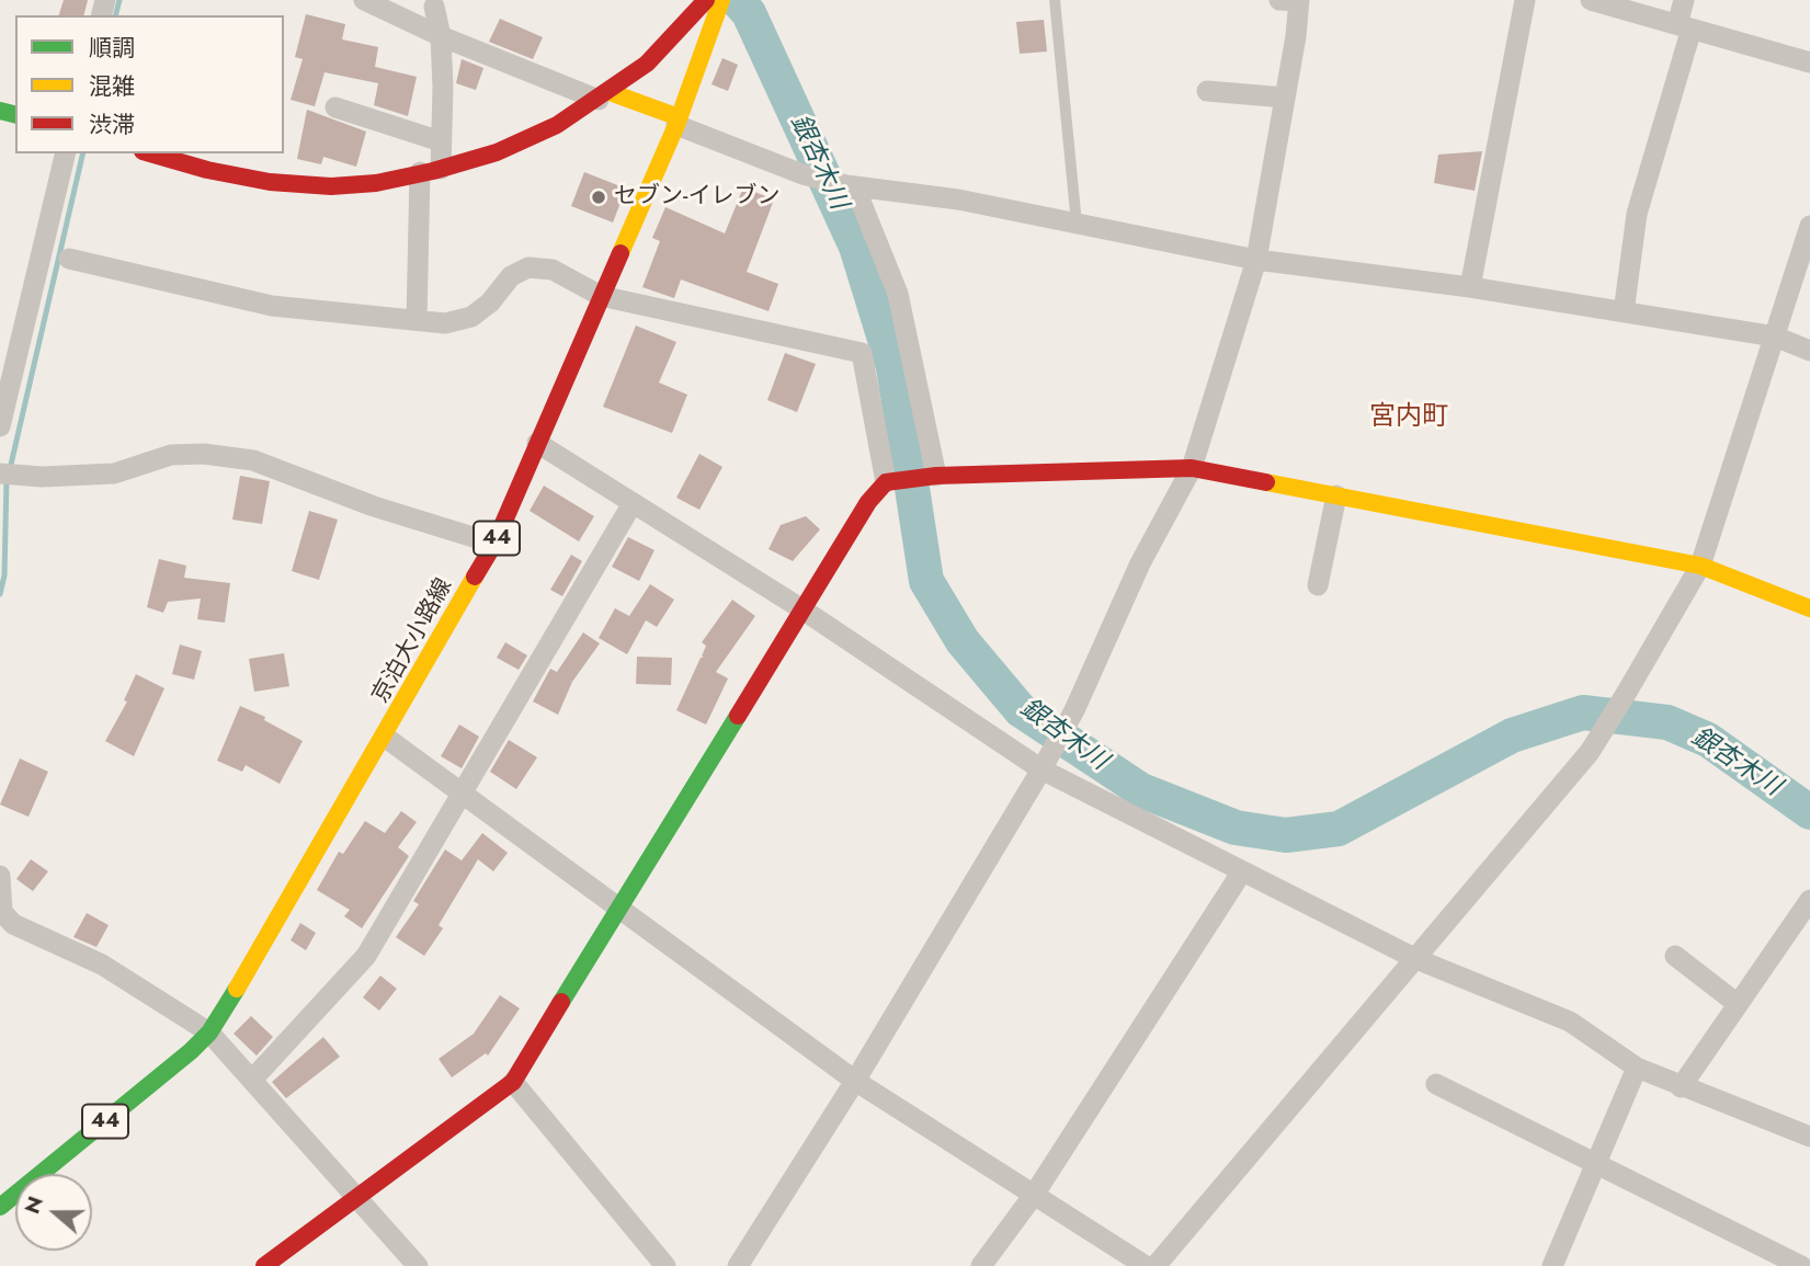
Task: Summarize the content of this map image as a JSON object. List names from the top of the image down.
{
  "streets": {
    "street": ["44", "京泊大小路線"]
  },
  "districts": ["宮内町"],
  "water": ["銀杏木川"],
  "places": ["セブン-イレブン"],
  "legend": ["順調", "混雑", "渋滞"],
  "north": "left"
}
